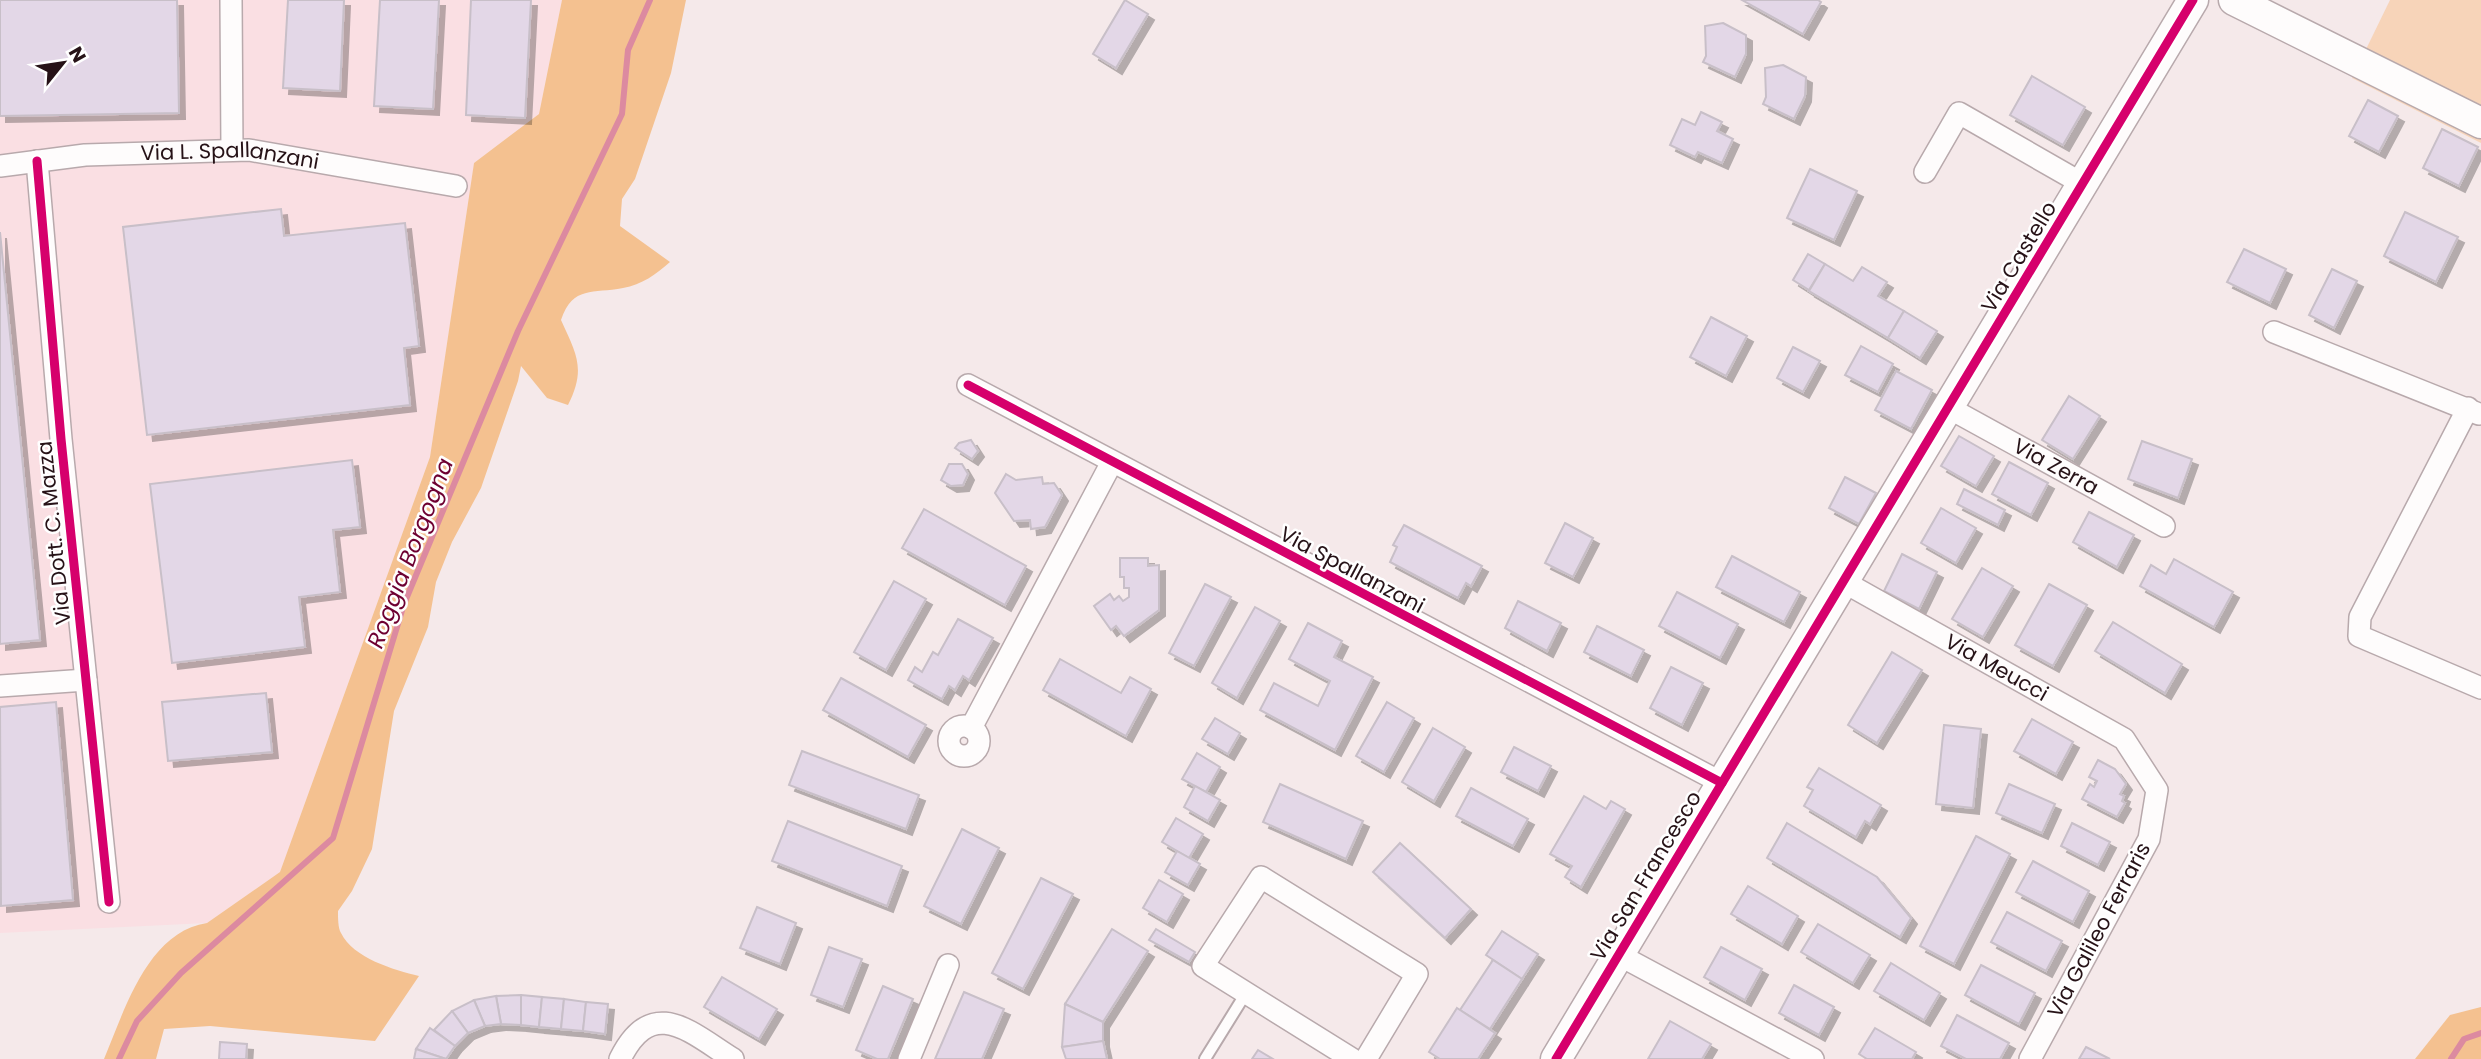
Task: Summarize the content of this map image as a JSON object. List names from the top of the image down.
{
  "streets": {
    "street": [
      "Via L. Spallanzani",
      "Via Castello",
      "Via Zerra",
      "Via Dott. C. Mazza",
      "Via Spallanzani",
      "Via Meucci",
      "Via San Francesco",
      "Via Galileo Ferraris"
    ]
  },
  "crossings": [
    ["Via L. Spallanzani", "Via Dott. C. Mazza"],
    ["Via Castello", "Via Zerra"],
    ["Via Castello", "Via San Francesco"],
    ["Via Spallanzani", "Via San Francesco"],
    ["Via Meucci", "Via San Francesco"],
    ["Via Meucci", "Via Galileo Ferraris"]
  ],
  "water": ["Roggia Borgogna"],
  "north": "top right"
}
